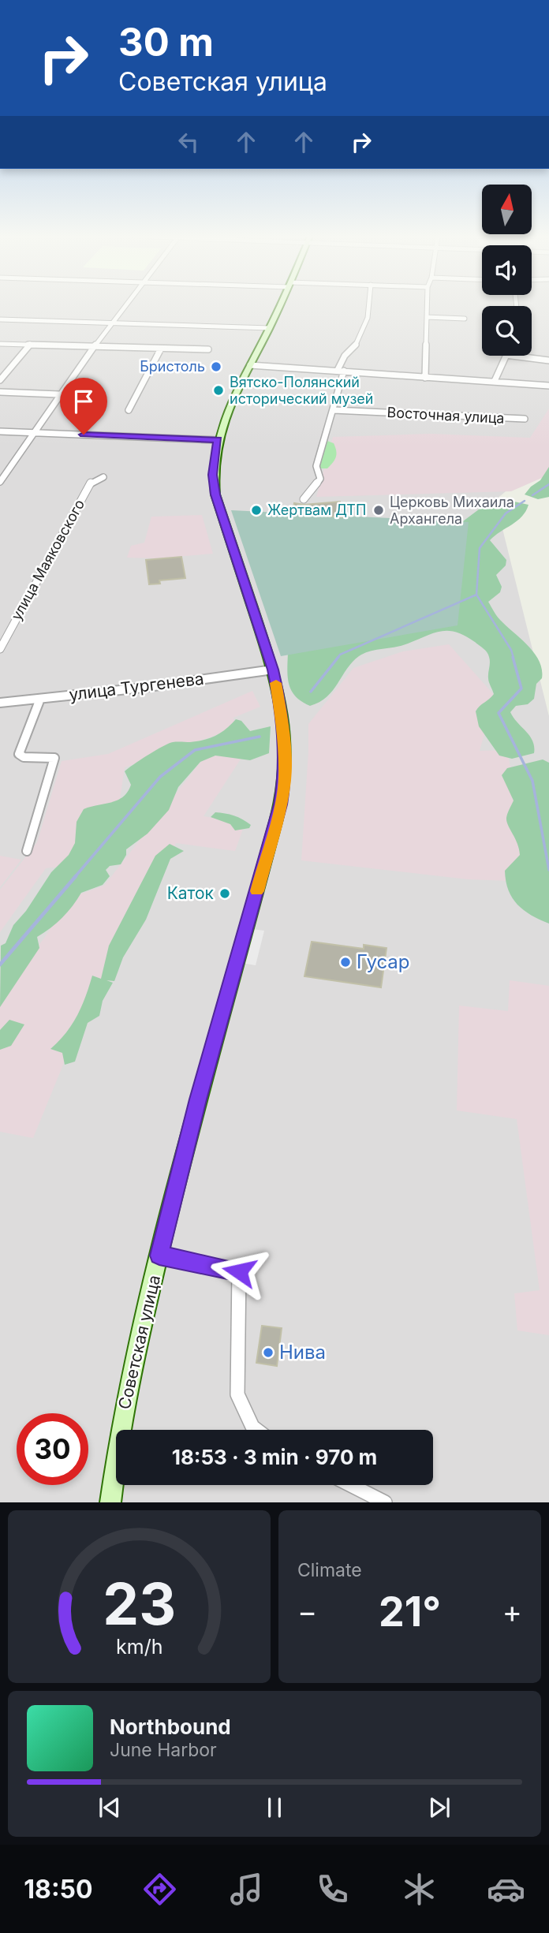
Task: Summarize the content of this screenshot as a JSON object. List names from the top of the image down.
{
  "streets": {
    "street": [
      "Восточная улица",
      "улица Маяковского",
      "улица Тургенева",
      "Советская улица"
    ]
  },
  "crossings": [
    ["улица Тургенева", "Советская улица"]
  ],
  "places": [
    "Бристоль",
    "Вятско-Полянский исторический музей",
    "Жертвам ДТП",
    "Церковь Михаила Архангела",
    "Каток",
    "Гусар",
    "Нива"
  ],
  "north": "top",
  "page": {
    "turn": ["30 m", "Советская улица"],
    "limit": "30",
    "trip": "18:53 · 3 min · 970 m",
    "tile": "Climate",
    "heat": ["−", "21°", "+"],
    "song": ["Northbound", "June Harbor"],
    "tabs": "18:50",
    "gauge": ["23", "km/h"]
  }
}
